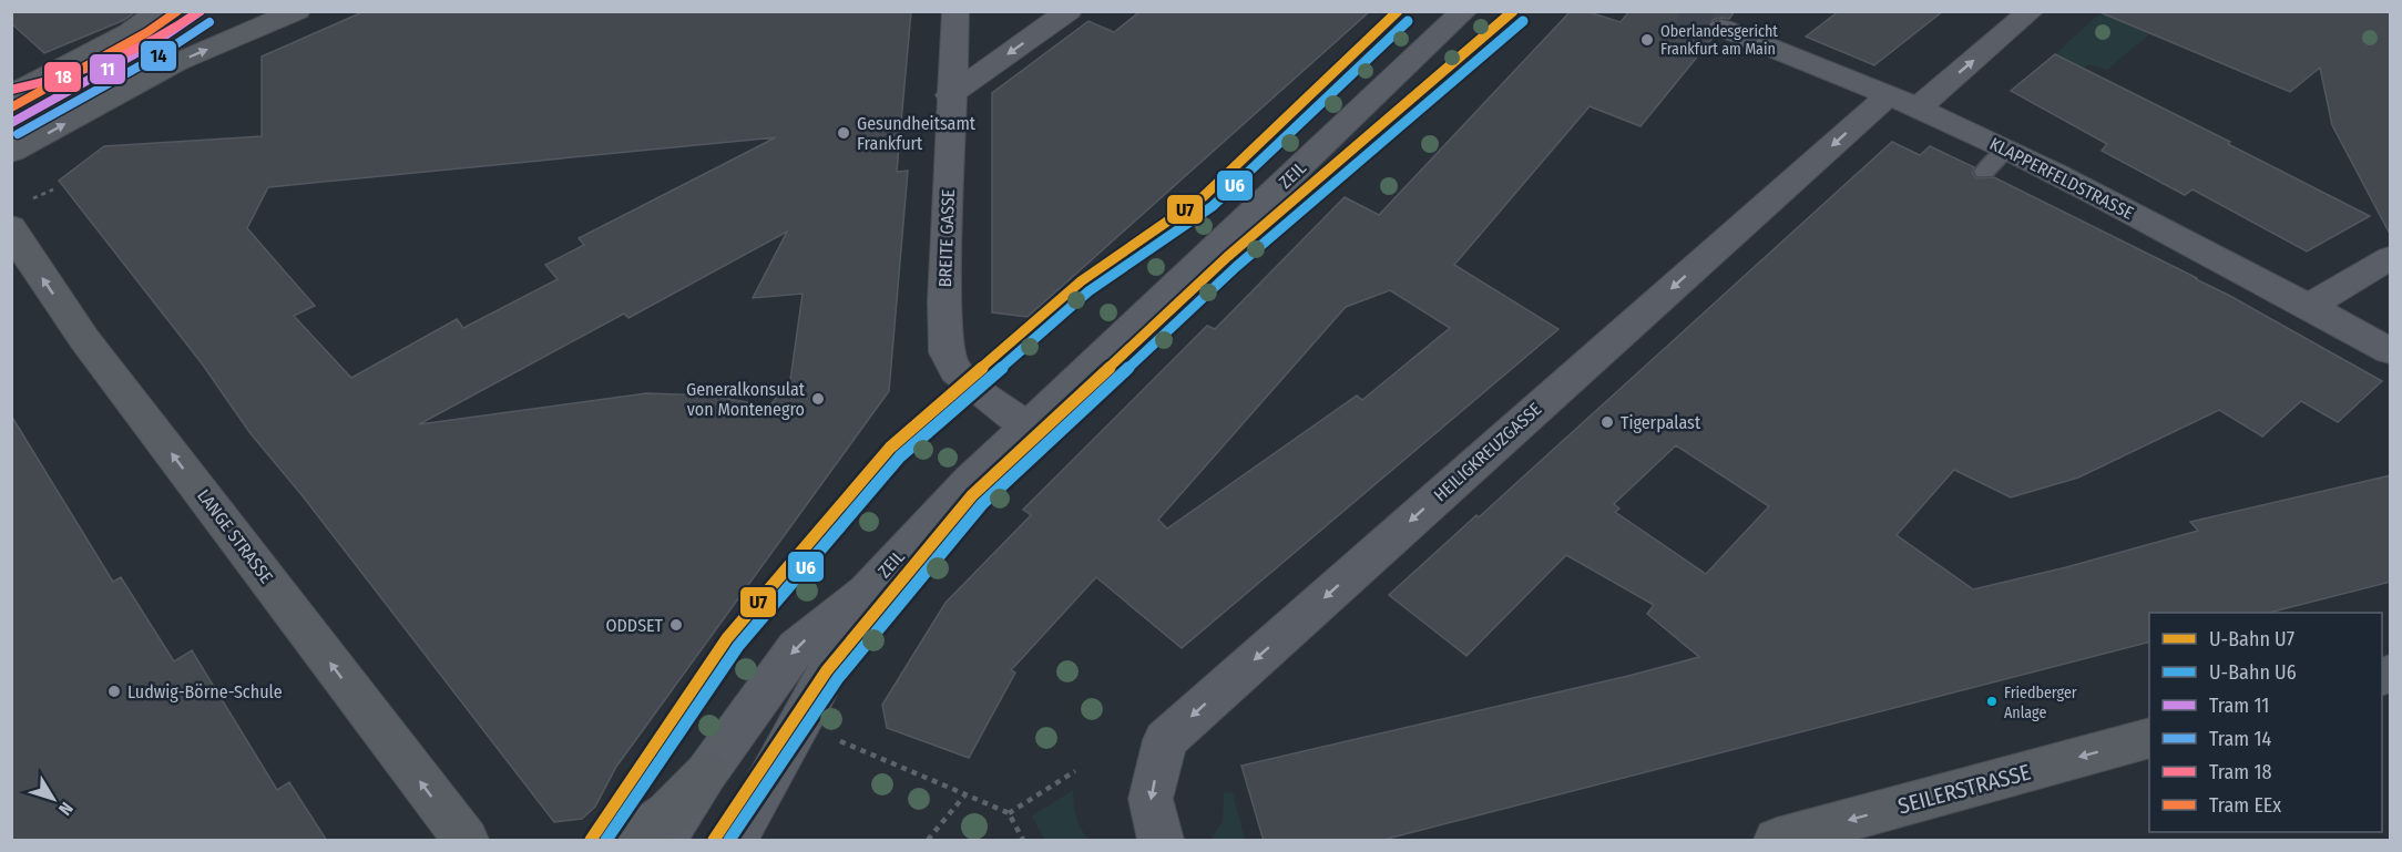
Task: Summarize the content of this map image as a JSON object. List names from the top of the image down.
{
  "streets": {
    "main road": ["LANGE STRASSE", "SEILERSTRASSE"],
    "street": [
      "ZEIL",
      "KLAPPERFELDSTRASSE",
      "BREITE GASSE",
      "HEILIGKREUZGASSE"
    ]
  },
  "crossings": [
    ["ZEIL", "BREITE GASSE"],
    ["KLAPPERFELDSTRASSE", "HEILIGKREUZGASSE"]
  ],
  "one_way": ["LANGE STRASSE", "SEILERSTRASSE"],
  "places": [
    "Oberlandesgericht Frankfurt am Main",
    "Gesundheitsamt Frankfurt",
    "Generalkonsulat von Montenegro",
    "Tigerpalast",
    "ODDSET",
    "Ludwig-Börne-Schule",
    "Friedberger Anlage"
  ],
  "lines": [
    "metro line U7",
    "tram line 11",
    "tram line 18",
    "tram line EEx",
    "metro line U6",
    "tram line 14"
  ],
  "legend": [
    "U-Bahn U7",
    "U-Bahn U6",
    "Tram 11",
    "Tram 14",
    "Tram 18",
    "Tram EEx"
  ],
  "north": "bottom right"
}
